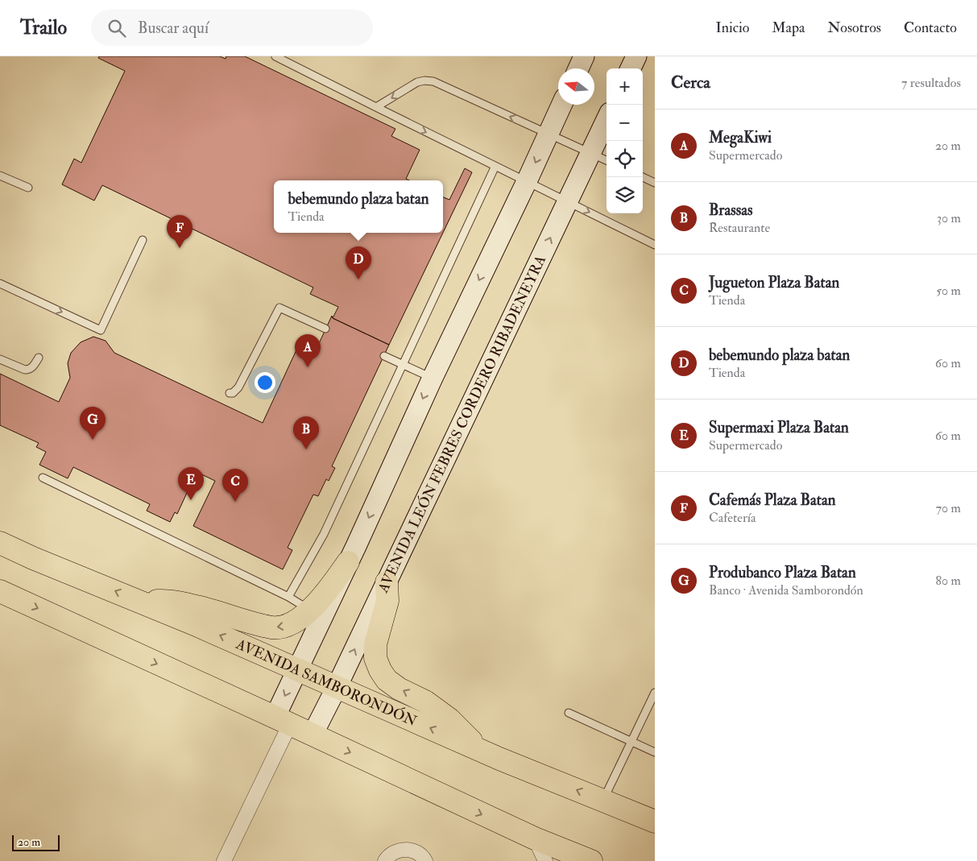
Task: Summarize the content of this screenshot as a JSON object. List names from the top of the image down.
{
  "streets": {
    "highway": ["AVENIDA SAMBORONDÓN"],
    "street": ["AVENIDA LEÓN FEBRES CORDERO RIBADENEYRA"]
  },
  "crossings": [
    ["AVENIDA LEÓN FEBRES CORDERO RIBADENEYRA", "AVENIDA SAMBORONDÓN"]
  ],
  "scale_bar": "20 m",
  "north": "left",
  "page": {
    "header": "Trailo",
    "search": "Buscar aquí",
    "nav": [
      "Inicio",
      "Mapa",
      "Nosotros",
      "Contacto"
    ],
    "heading": ["Cerca", "7 resultados"],
    "map_buttons": ["+", "−"],
    "list": [
      {
        "mark": "A",
        "name": "MegaKiwi",
        "note": "Supermercado",
        "value": "20 m"
      },
      {
        "mark": "B",
        "name": "Brassas",
        "note": "Restaurante",
        "value": "30 m"
      },
      {
        "mark": "C",
        "name": "Jugueton Plaza Batan",
        "note": "Tienda",
        "value": "50 m"
      },
      {
        "mark": "D",
        "name": "bebemundo plaza batan",
        "note": "Tienda",
        "value": "60 m"
      },
      {
        "mark": "E",
        "name": "Supermaxi Plaza Batan",
        "note": "Supermercado",
        "value": "60 m"
      },
      {
        "mark": "F",
        "name": "Cafemás Plaza Batan",
        "note": "Cafetería",
        "value": "70 m"
      },
      {
        "mark": "G",
        "name": "Produbanco Plaza Batan",
        "note": "Banco · Avenida Samborondón",
        "value": "80 m"
      }
    ],
    "popup": ["bebemundo plaza batan", "Tienda"],
    "pins": [
      "F",
      "D",
      "A",
      "G",
      "B",
      "E",
      "C"
    ],
    "scale": "20 m"
  }
}
